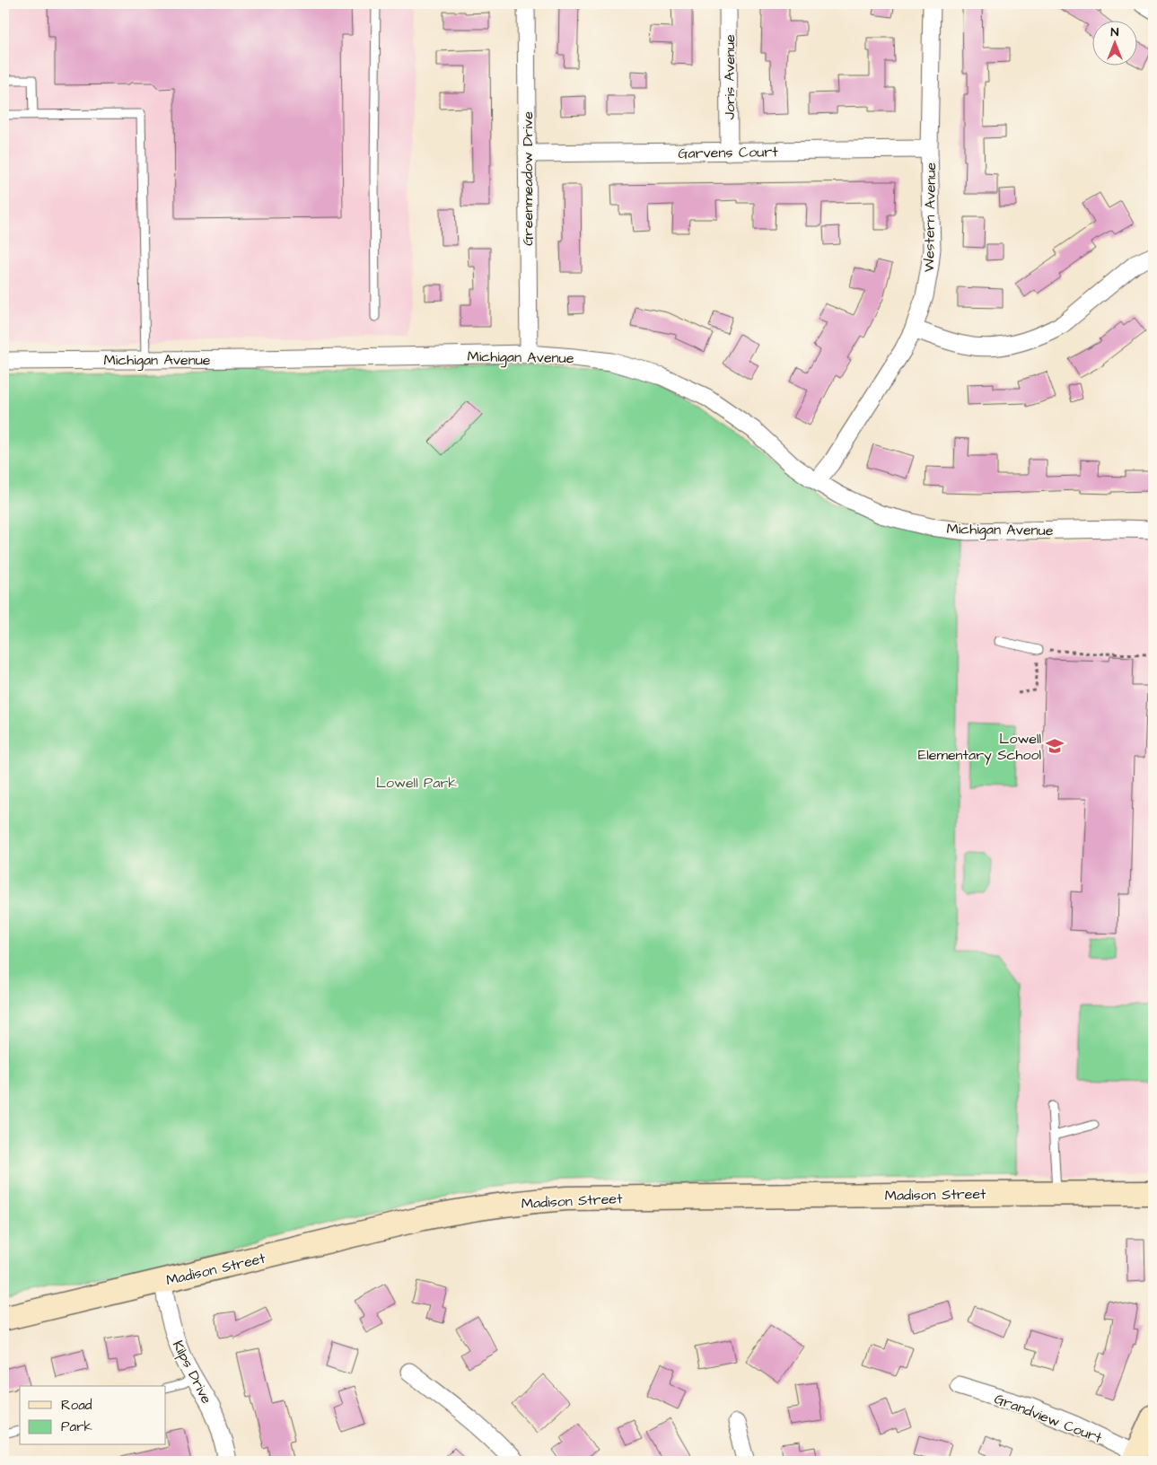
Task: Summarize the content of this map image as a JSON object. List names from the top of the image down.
{
  "streets": {
    "street": [
      "Joris Avenue",
      "Garvens Court",
      "Greenmeadow Drive",
      "Western Avenue",
      "Michigan Avenue",
      "Madison Street",
      "Kilps Drive",
      "Grandview Court"
    ]
  },
  "crossings": [
    ["Joris Avenue", "Garvens Court"],
    ["Garvens Court", "Greenmeadow Drive"],
    ["Garvens Court", "Western Avenue"],
    ["Greenmeadow Drive", "Michigan Avenue"],
    ["Western Avenue", "Michigan Avenue"],
    ["Madison Street", "Kilps Drive"]
  ],
  "parks": ["Lowell Park"],
  "places": {
    "school or university": ["Lowell Elementary School"]
  },
  "legend": ["Road", "Park"],
  "north": "top"
}
